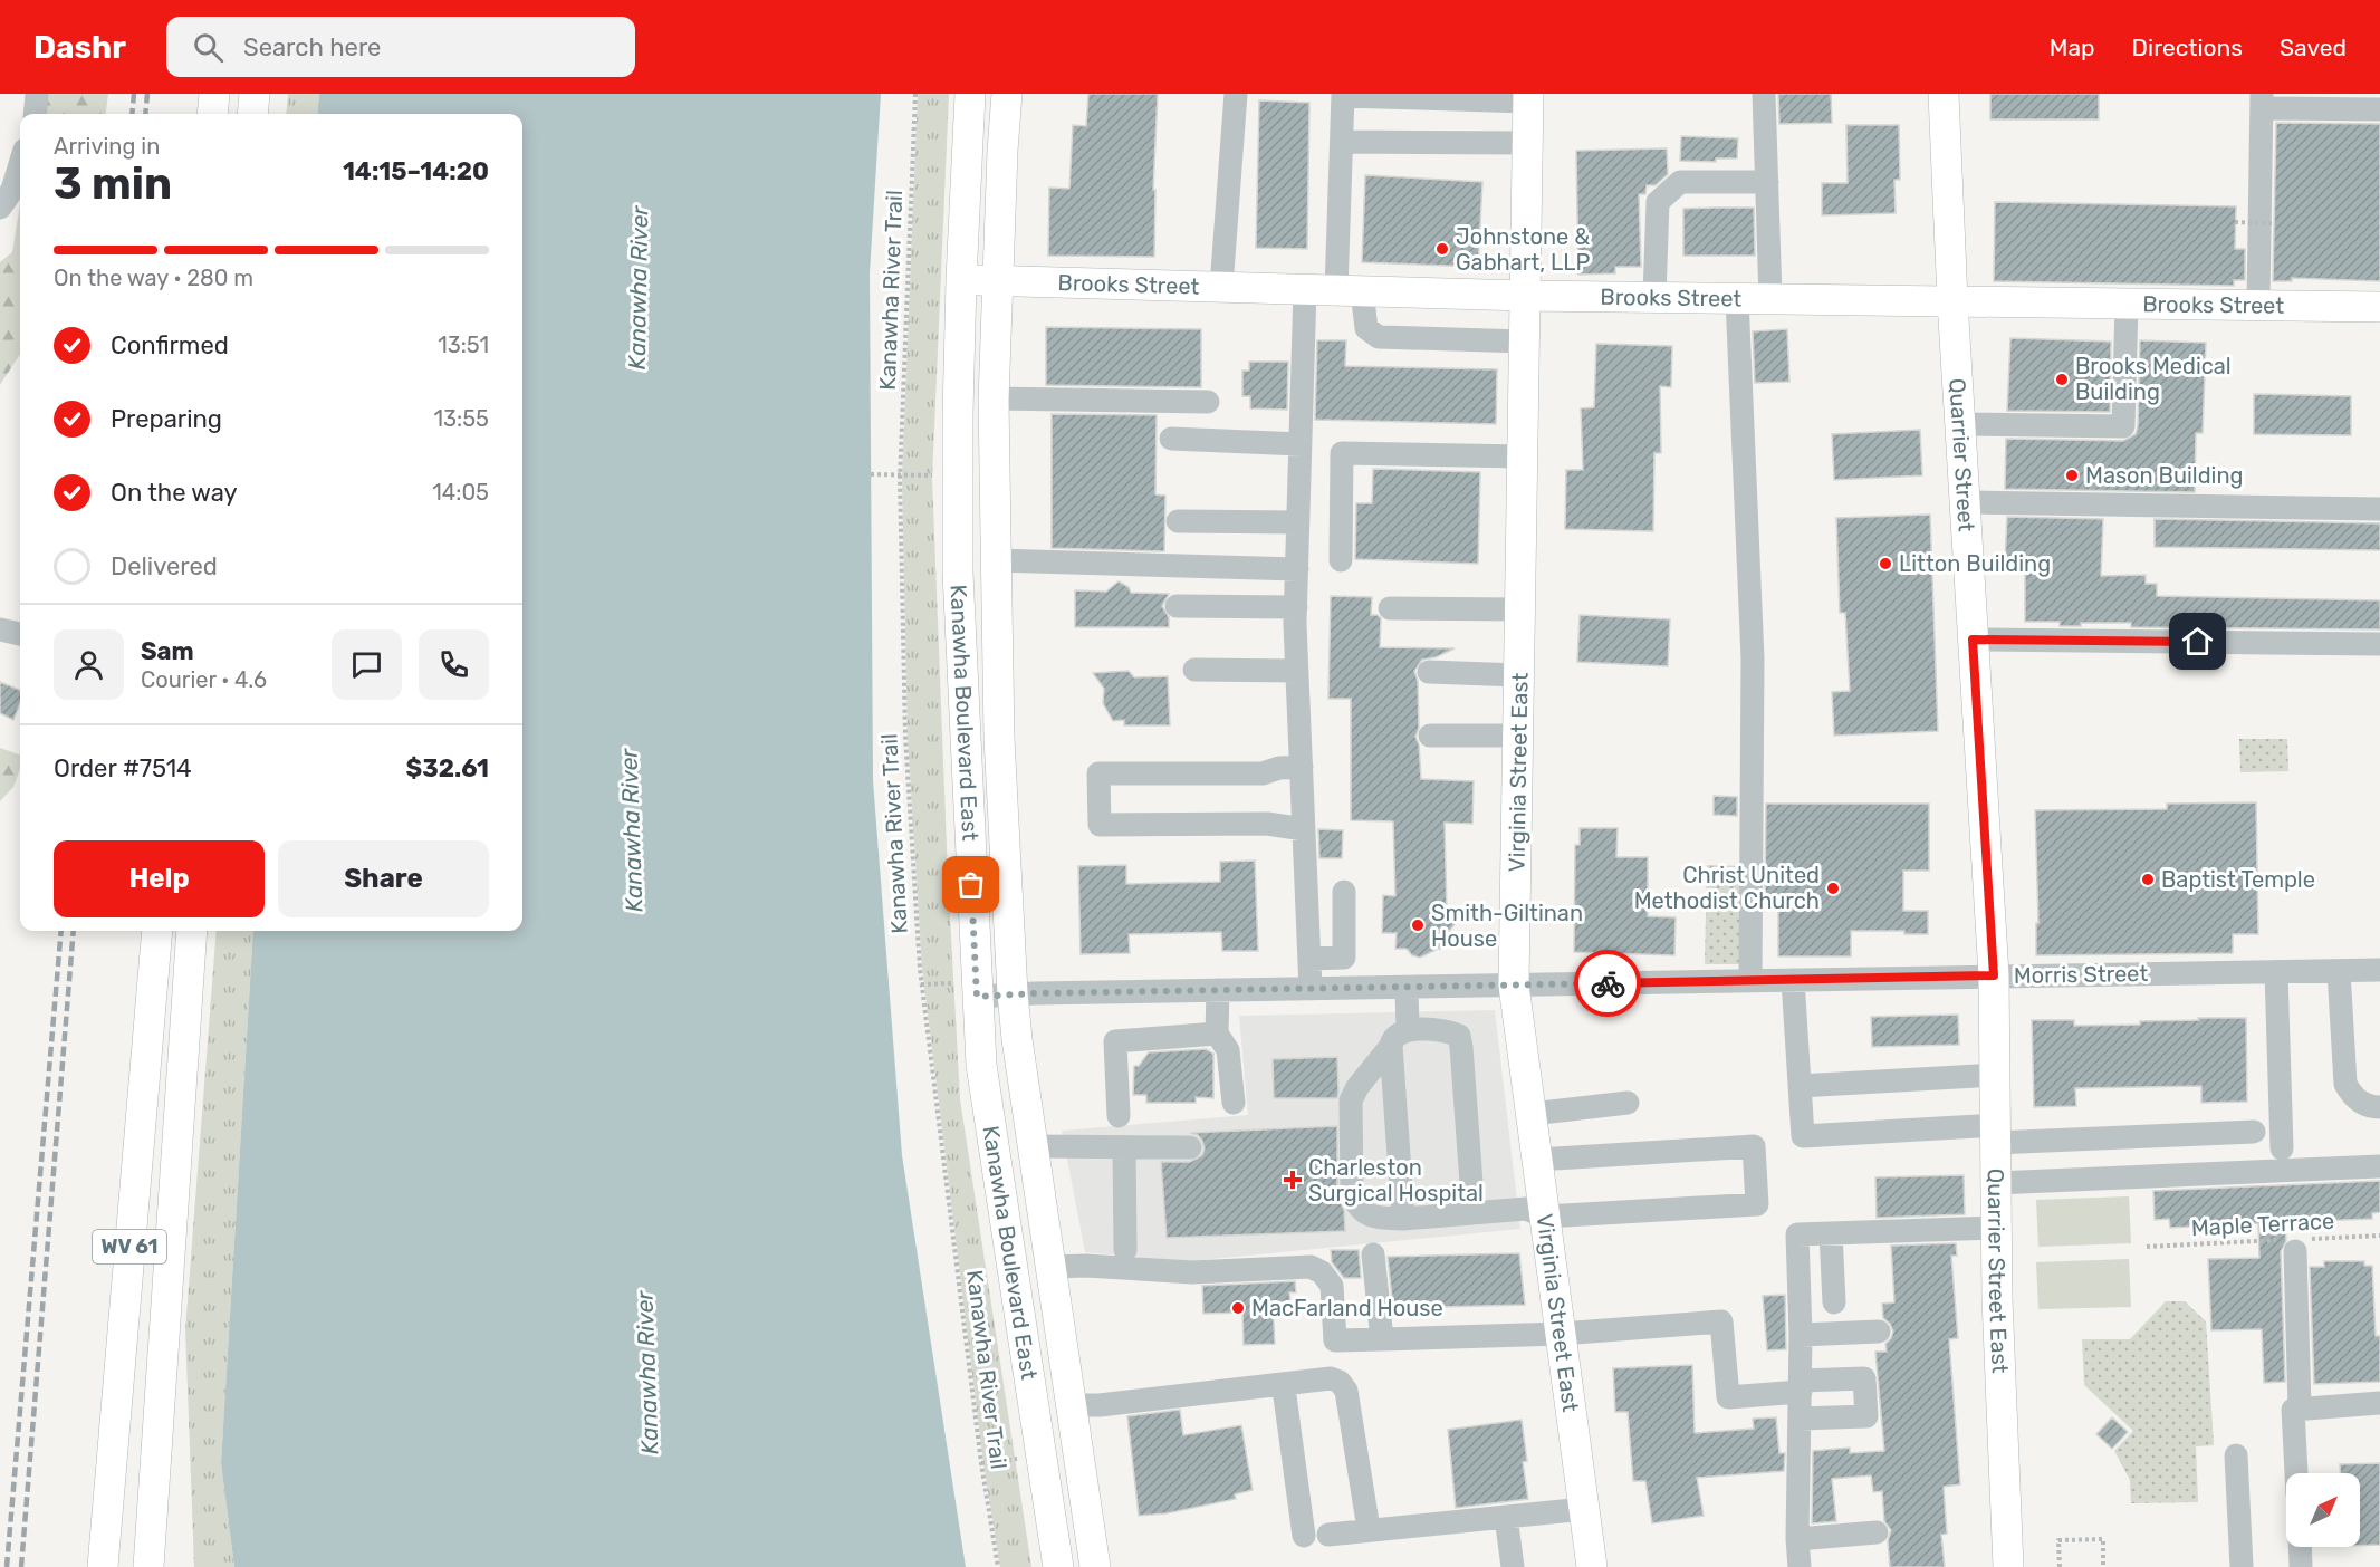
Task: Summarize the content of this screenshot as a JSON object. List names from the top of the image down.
{
  "streets": {
    "main road": [
      "Brooks Street",
      "Quarrier Street",
      "Kanawha Boulevard East",
      "Virginia Street East",
      "WV 61",
      "Quarrier Street East"
    ],
    "street": ["Morris Street"],
    "path": ["Kanawha River Trail", "Maple Terrace"]
  },
  "crossings": [
    ["Brooks Street", "Quarrier Street"],
    ["Brooks Street", "Kanawha Boulevard East"],
    ["Brooks Street", "Virginia Street East"],
    ["Quarrier Street", "Morris Street"],
    ["Quarrier Street", "Quarrier Street East"],
    ["Kanawha Boulevard East", "Morris Street"],
    ["Virginia Street East", "Morris Street"],
    ["Morris Street", "Quarrier Street East"]
  ],
  "water": ["Kanawha River"],
  "places": {
    "other": [
      "Johnstone & Gabhart, LLP",
      "Brooks Medical Building",
      "Mason Building",
      "Litton Building",
      "Baptist Temple",
      "Christ United Methodist Church",
      "Smith-Giltinan House",
      "MacFarland House"
    ],
    "health": ["Charleston Surgical Hospital"]
  },
  "north": "top right",
  "page": {
    "header": "Dashr",
    "search": "Search here",
    "nav": ["Map", "Directions", "Saved"],
    "heading": ["3 min", "Arriving in", "14:15–14:20"],
    "panel": [
      "Sam",
      "Courier · 4.6",
      "Order #7514",
      "$32.61"
    ],
    "bar": "On the way · 280 m",
    "list": [
      ["Confirmed", "13:51"],
      ["Preparing", "13:55"],
      ["On the way", "14:05"],
      "Delivered"
    ],
    "buttons": ["Help", "Share"]
  }
}
